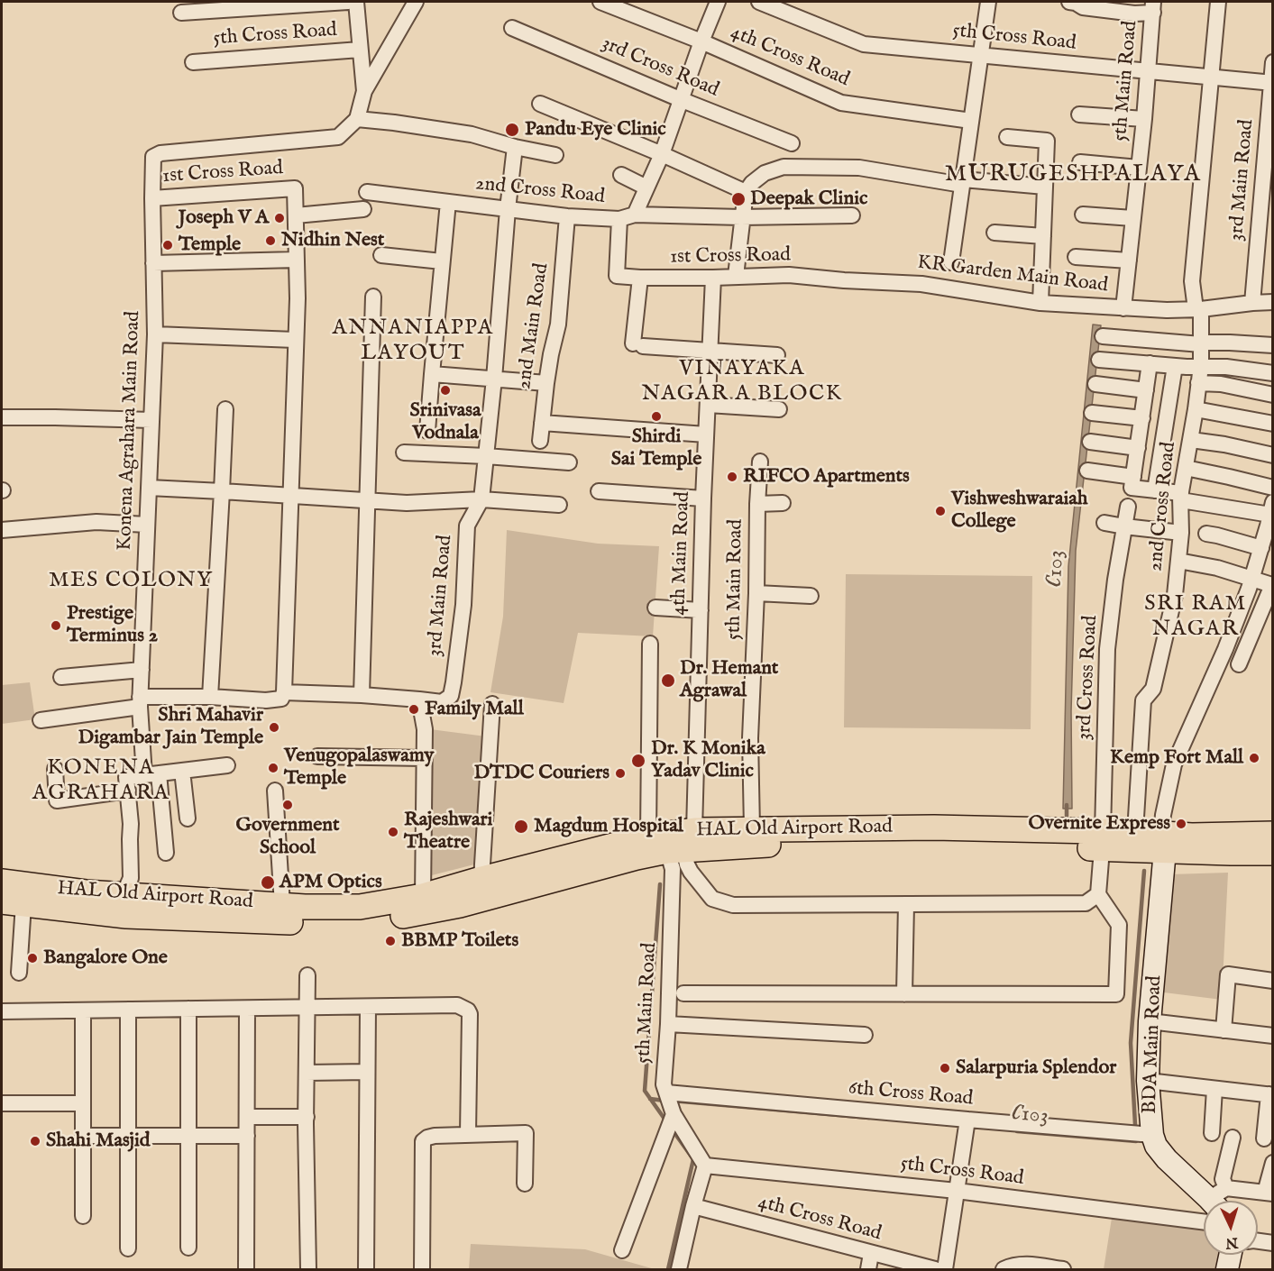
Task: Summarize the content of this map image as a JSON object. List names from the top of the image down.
{
  "streets": {
    "main road": ["HAL Old Airport Road"],
    "street": [
      "5th Cross Road",
      "4th Cross Road",
      "3rd Cross Road",
      "5th Main Road",
      "1st Cross Road",
      "3rd Main Road",
      "2nd Cross Road",
      "KR Garden Main Road",
      "2nd Main Road",
      "Konena Agrahara Main Road",
      "4th Main Road",
      "BDA Main Road",
      "6th Cross Road"
    ]
  },
  "crossings": [
    ["5th Cross Road", "5th Main Road"],
    ["5th Cross Road", "3rd Main Road"],
    ["5th Cross Road", "2nd Cross Road"],
    ["3rd Cross Road", "HAL Old Airport Road"],
    ["5th Main Road", "KR Garden Main Road"],
    ["5th Main Road", "4th Main Road"],
    ["5th Main Road", "HAL Old Airport Road"],
    ["5th Main Road", "6th Cross Road"],
    ["1st Cross Road", "2nd Cross Road"],
    ["1st Cross Road", "KR Garden Main Road"],
    ["1st Cross Road", "Konena Agrahara Main Road"],
    ["1st Cross Road", "4th Main Road"],
    ["3rd Main Road", "2nd Cross Road"],
    ["3rd Main Road", "KR Garden Main Road"],
    ["2nd Cross Road", "KR Garden Main Road"],
    ["2nd Cross Road", "2nd Main Road"],
    ["2nd Cross Road", "HAL Old Airport Road"],
    ["4th Main Road", "HAL Old Airport Road"],
    ["HAL Old Airport Road", "BDA Main Road"],
    ["BDA Main Road", "6th Cross Road"]
  ],
  "districts": [
    "MURUGESHPALAYA",
    "ANNANIAPPA LAYOUT",
    "VINAYAKA NAGAR A BLOCK",
    "MES COLONY",
    "SRI RAM NAGAR",
    "KONENA AGRAHARA"
  ],
  "water": ["C103"],
  "places": [
    "Pandu Eye Clinic",
    "Deepak Clinic",
    "Joseph V A",
    "Nidhin Nest",
    "Temple",
    "Srinivasa Vodnala",
    "Shirdi Sai Temple",
    "RIFCO Apartments",
    "Vishweshwaraiah College",
    "Prestige Terminus 2",
    "Dr. Hemant Agrawal",
    "Family Mall",
    "Shri Mahavir Digambar Jain Temple",
    "Kemp Fort Mall",
    "Dr. K Monika Yadav Clinic",
    "Venugopalaswamy Temple",
    "DTDC Couriers",
    "Government School",
    "Overnite Express",
    "Magdum Hospital",
    "Rajeshwari Theatre",
    "APM Optics",
    "BBMP Toilets",
    "Bangalore One",
    "Salarpuria Splendor",
    "Shahi Masjid"
  ],
  "north": "bottom"
}
